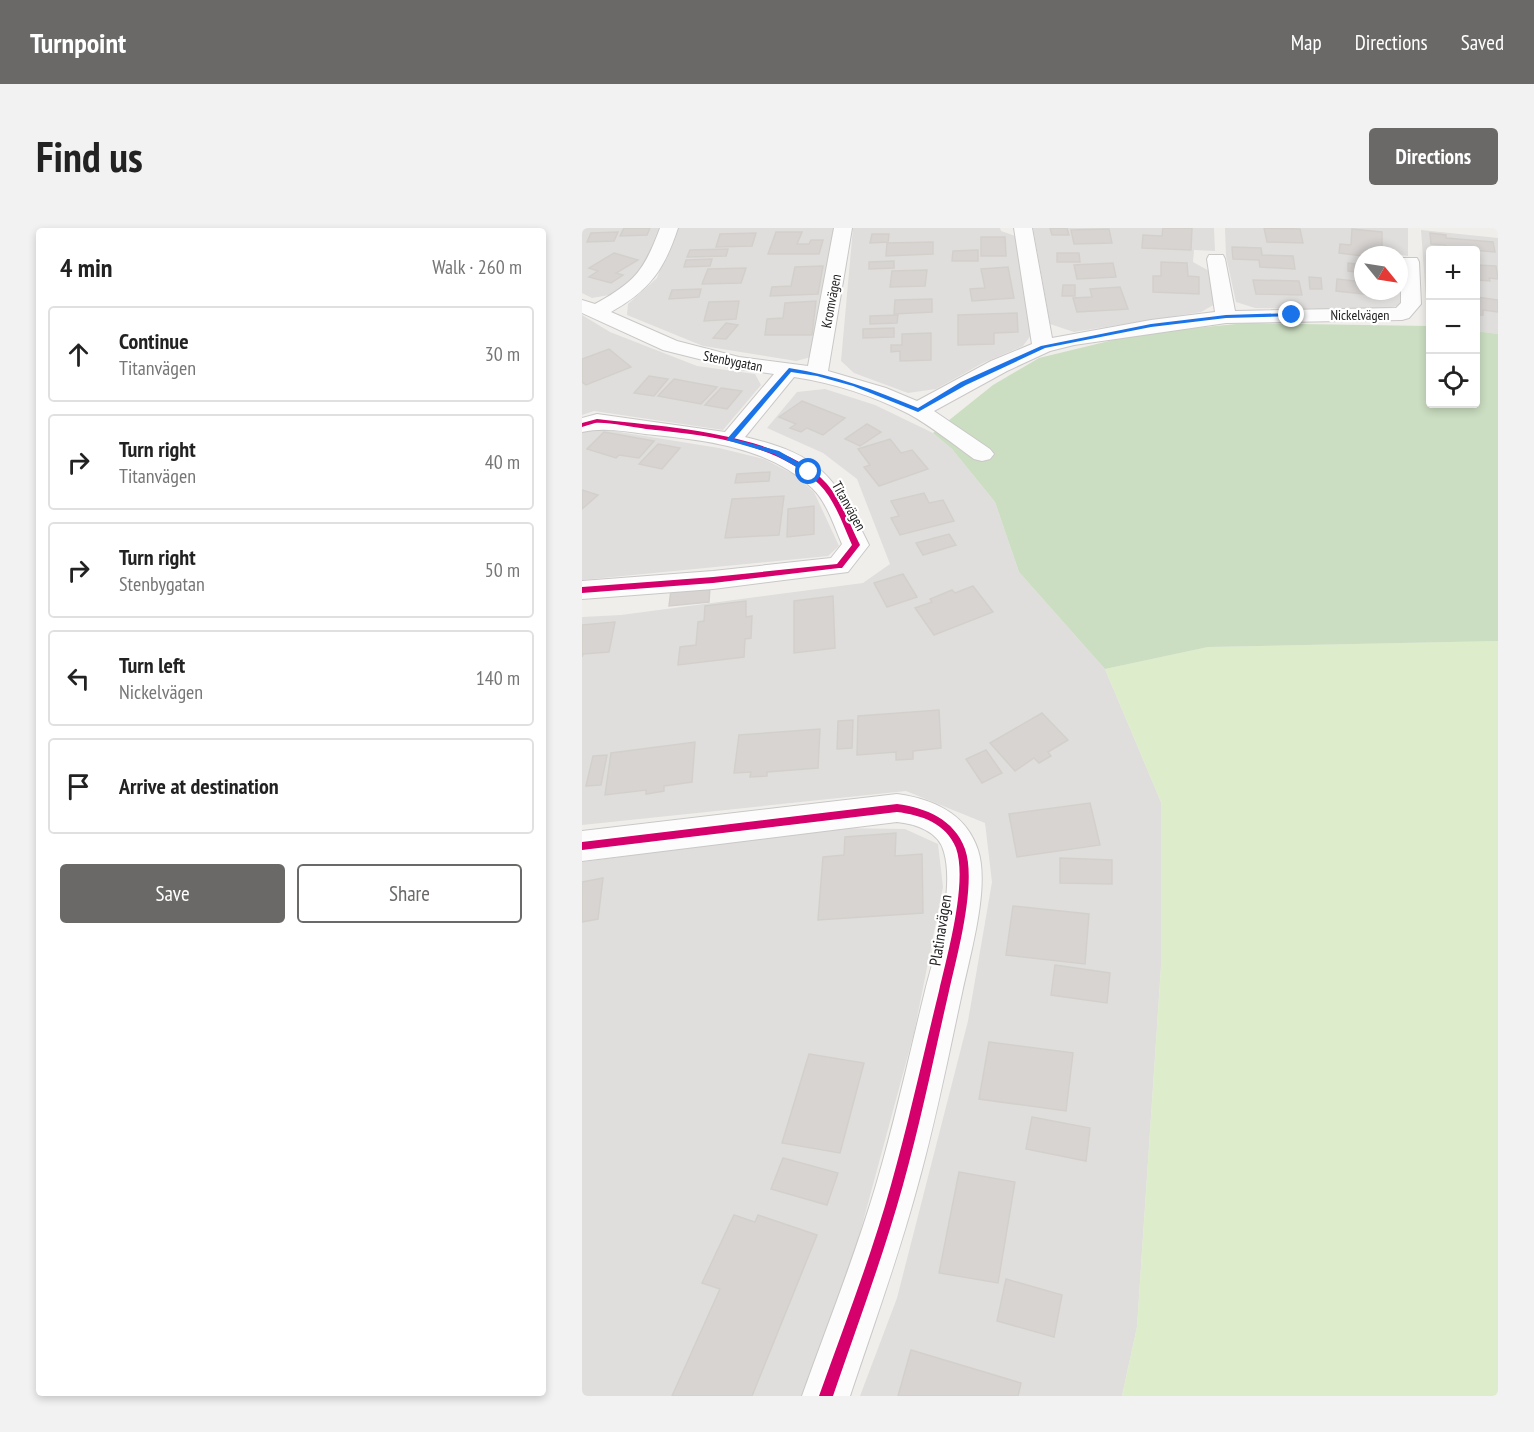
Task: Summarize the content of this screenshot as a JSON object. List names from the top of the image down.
{
  "streets": {
    "street": [
      "Kromvägen",
      "Nickelvägen",
      "Stenbygatan",
      "Titanvägen",
      "Platinavägen"
    ]
  },
  "crossings": [
    ["Kromvägen", "Stenbygatan"],
    ["Nickelvägen", "Stenbygatan"]
  ],
  "north": "bottom right",
  "page": {
    "header": "Turnpoint",
    "nav": ["Map", "Directions", "Saved"],
    "buttons": [
      "Directions",
      ["Save", "Share"]
    ],
    "title": "Find us",
    "heading": ["4 min", "Walk · 260 m"],
    "map_buttons": ["+", "−"],
    "list": [
      ["Continue", "Titanvägen", "30 m"],
      ["Turn right", "Titanvägen", "40 m"],
      ["Turn right", "Stenbygatan", "50 m"],
      ["Turn left", "Nickelvägen", "140 m"],
      "Arrive at destination"
    ]
  }
}
